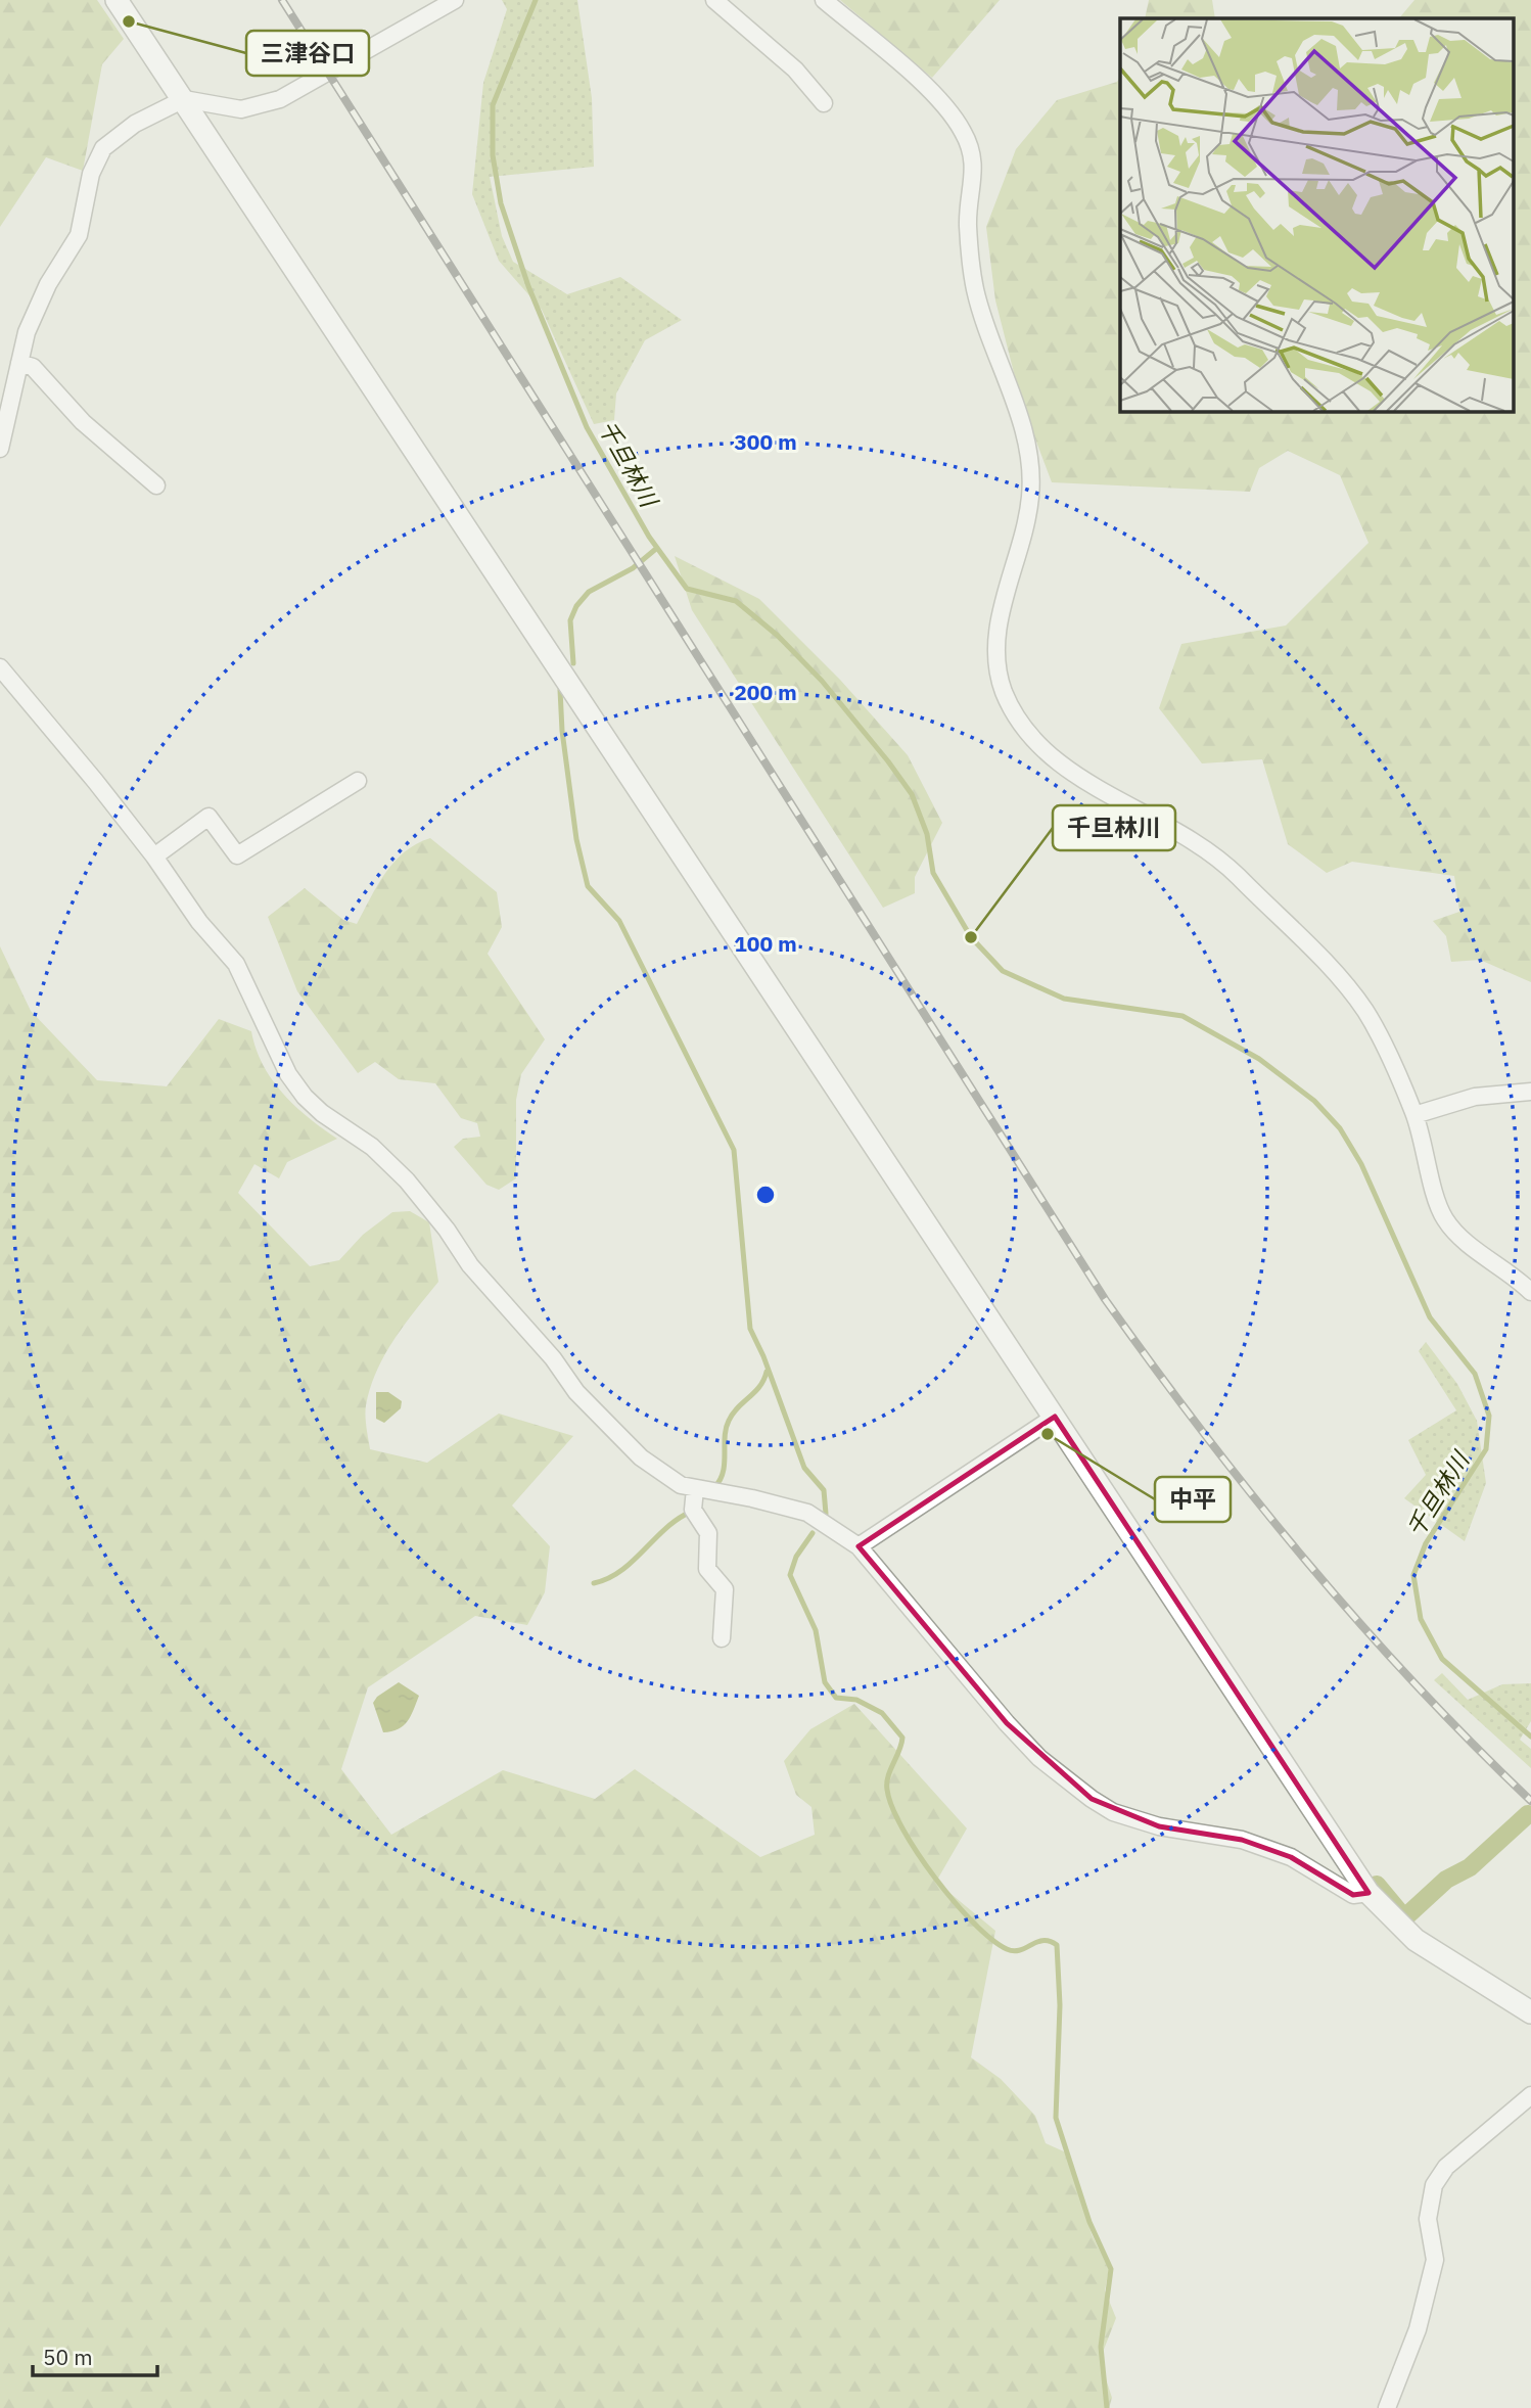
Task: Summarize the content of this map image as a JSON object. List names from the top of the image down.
{
  "water": ["千旦林川"],
  "places": ["三津谷口", "千旦林川", "中平"],
  "scale_bar": "50 m",
  "rings": ["300 m", "200 m", "100 m"]
}
